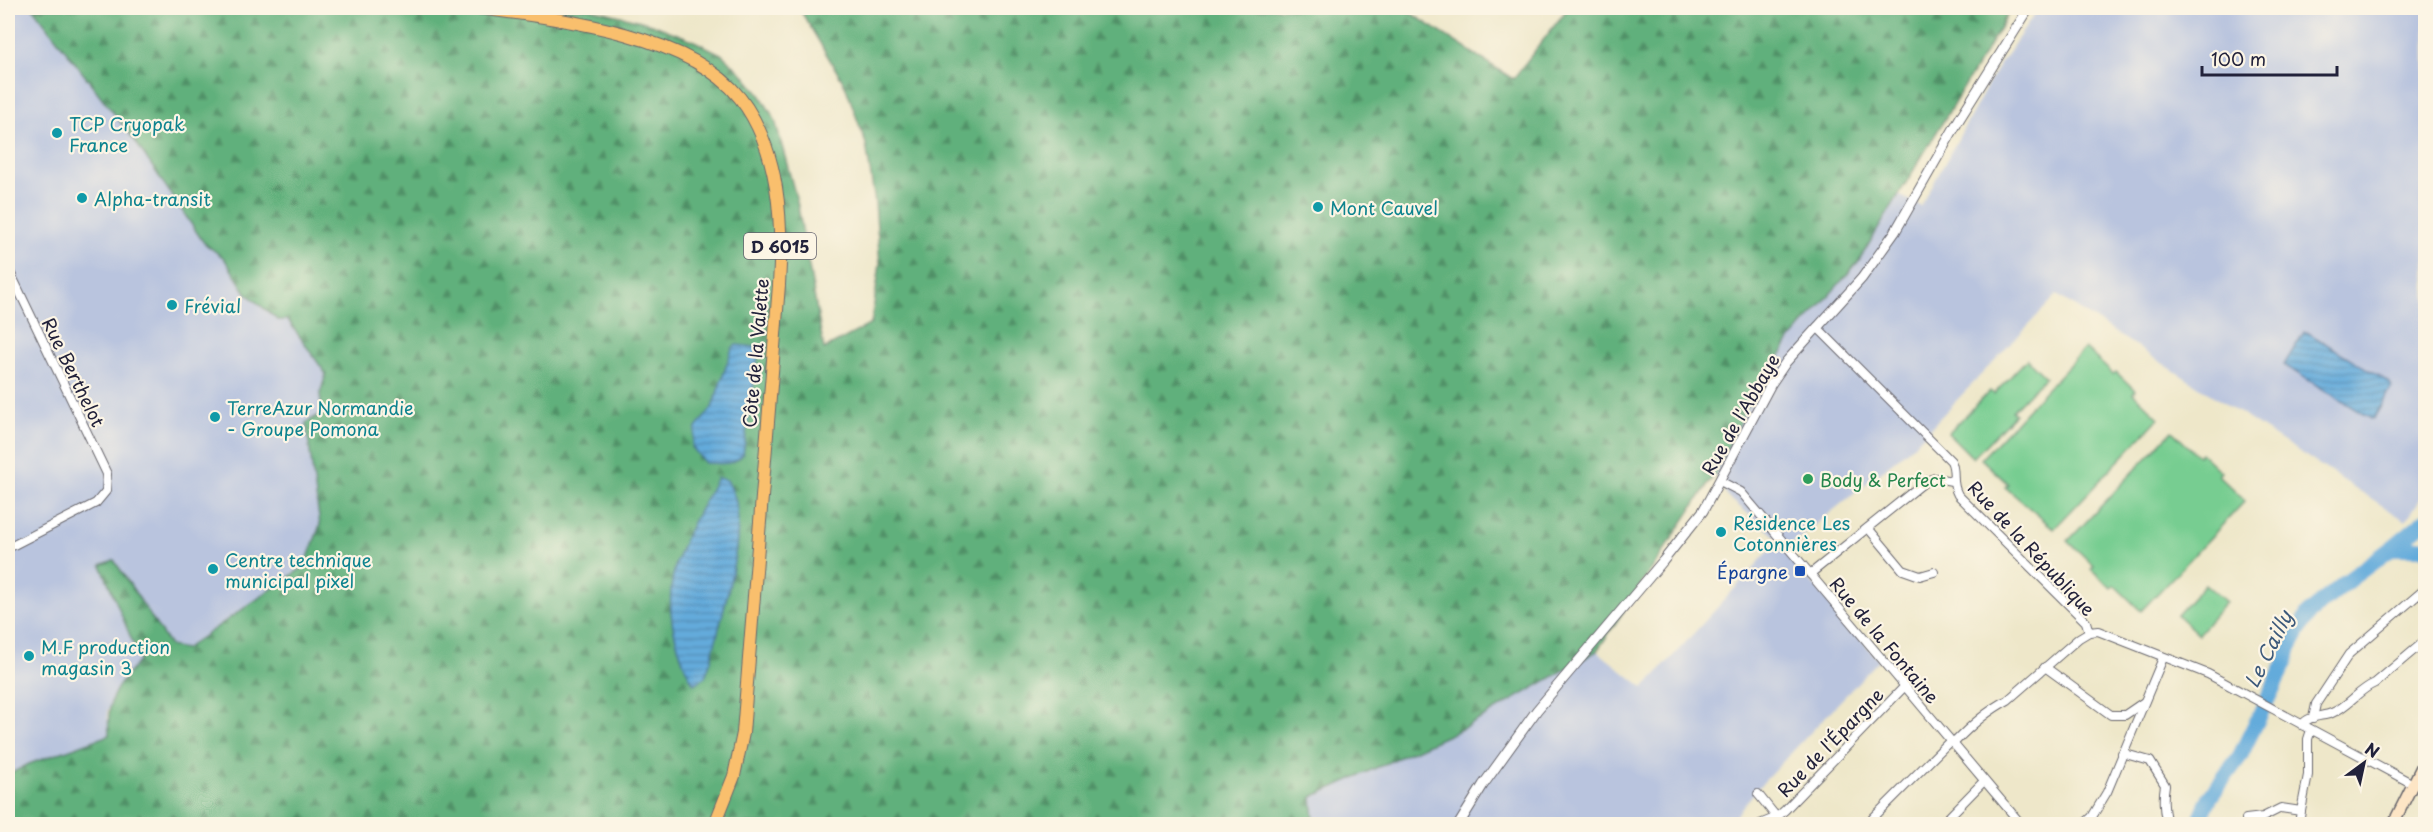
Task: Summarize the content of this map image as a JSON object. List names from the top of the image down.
{
  "streets": {
    "main road": ["D 6015", "Côte de la Valette"],
    "street": [
      "Rue Berthelot",
      "Rue de l'Abbaye",
      "Rue de la République",
      "Rue de la Fontaine",
      "Rue de l'Épargne"
    ]
  },
  "crossings": [
    ["Rue de l'Abbaye", "Rue de la Fontaine"],
    ["Rue de la République", "Rue de la Fontaine"],
    ["Rue de la Fontaine", "Rue de l'Épargne"]
  ],
  "water": ["Le Cailly"],
  "places": {
    "other": [
      "TCP Cryopak France",
      "Alpha-transit",
      "Mont Cauvel",
      "Frévial",
      "TerreAzur Normandie - Groupe Pomona",
      "Body & Perfect",
      "Résidence Les Cotonnières",
      "Centre technique municipal pixel",
      "M.F production magasin 3"
    ],
    "transit": ["Épargne"]
  },
  "scale_bar": "100 m",
  "north": "top right"
}
